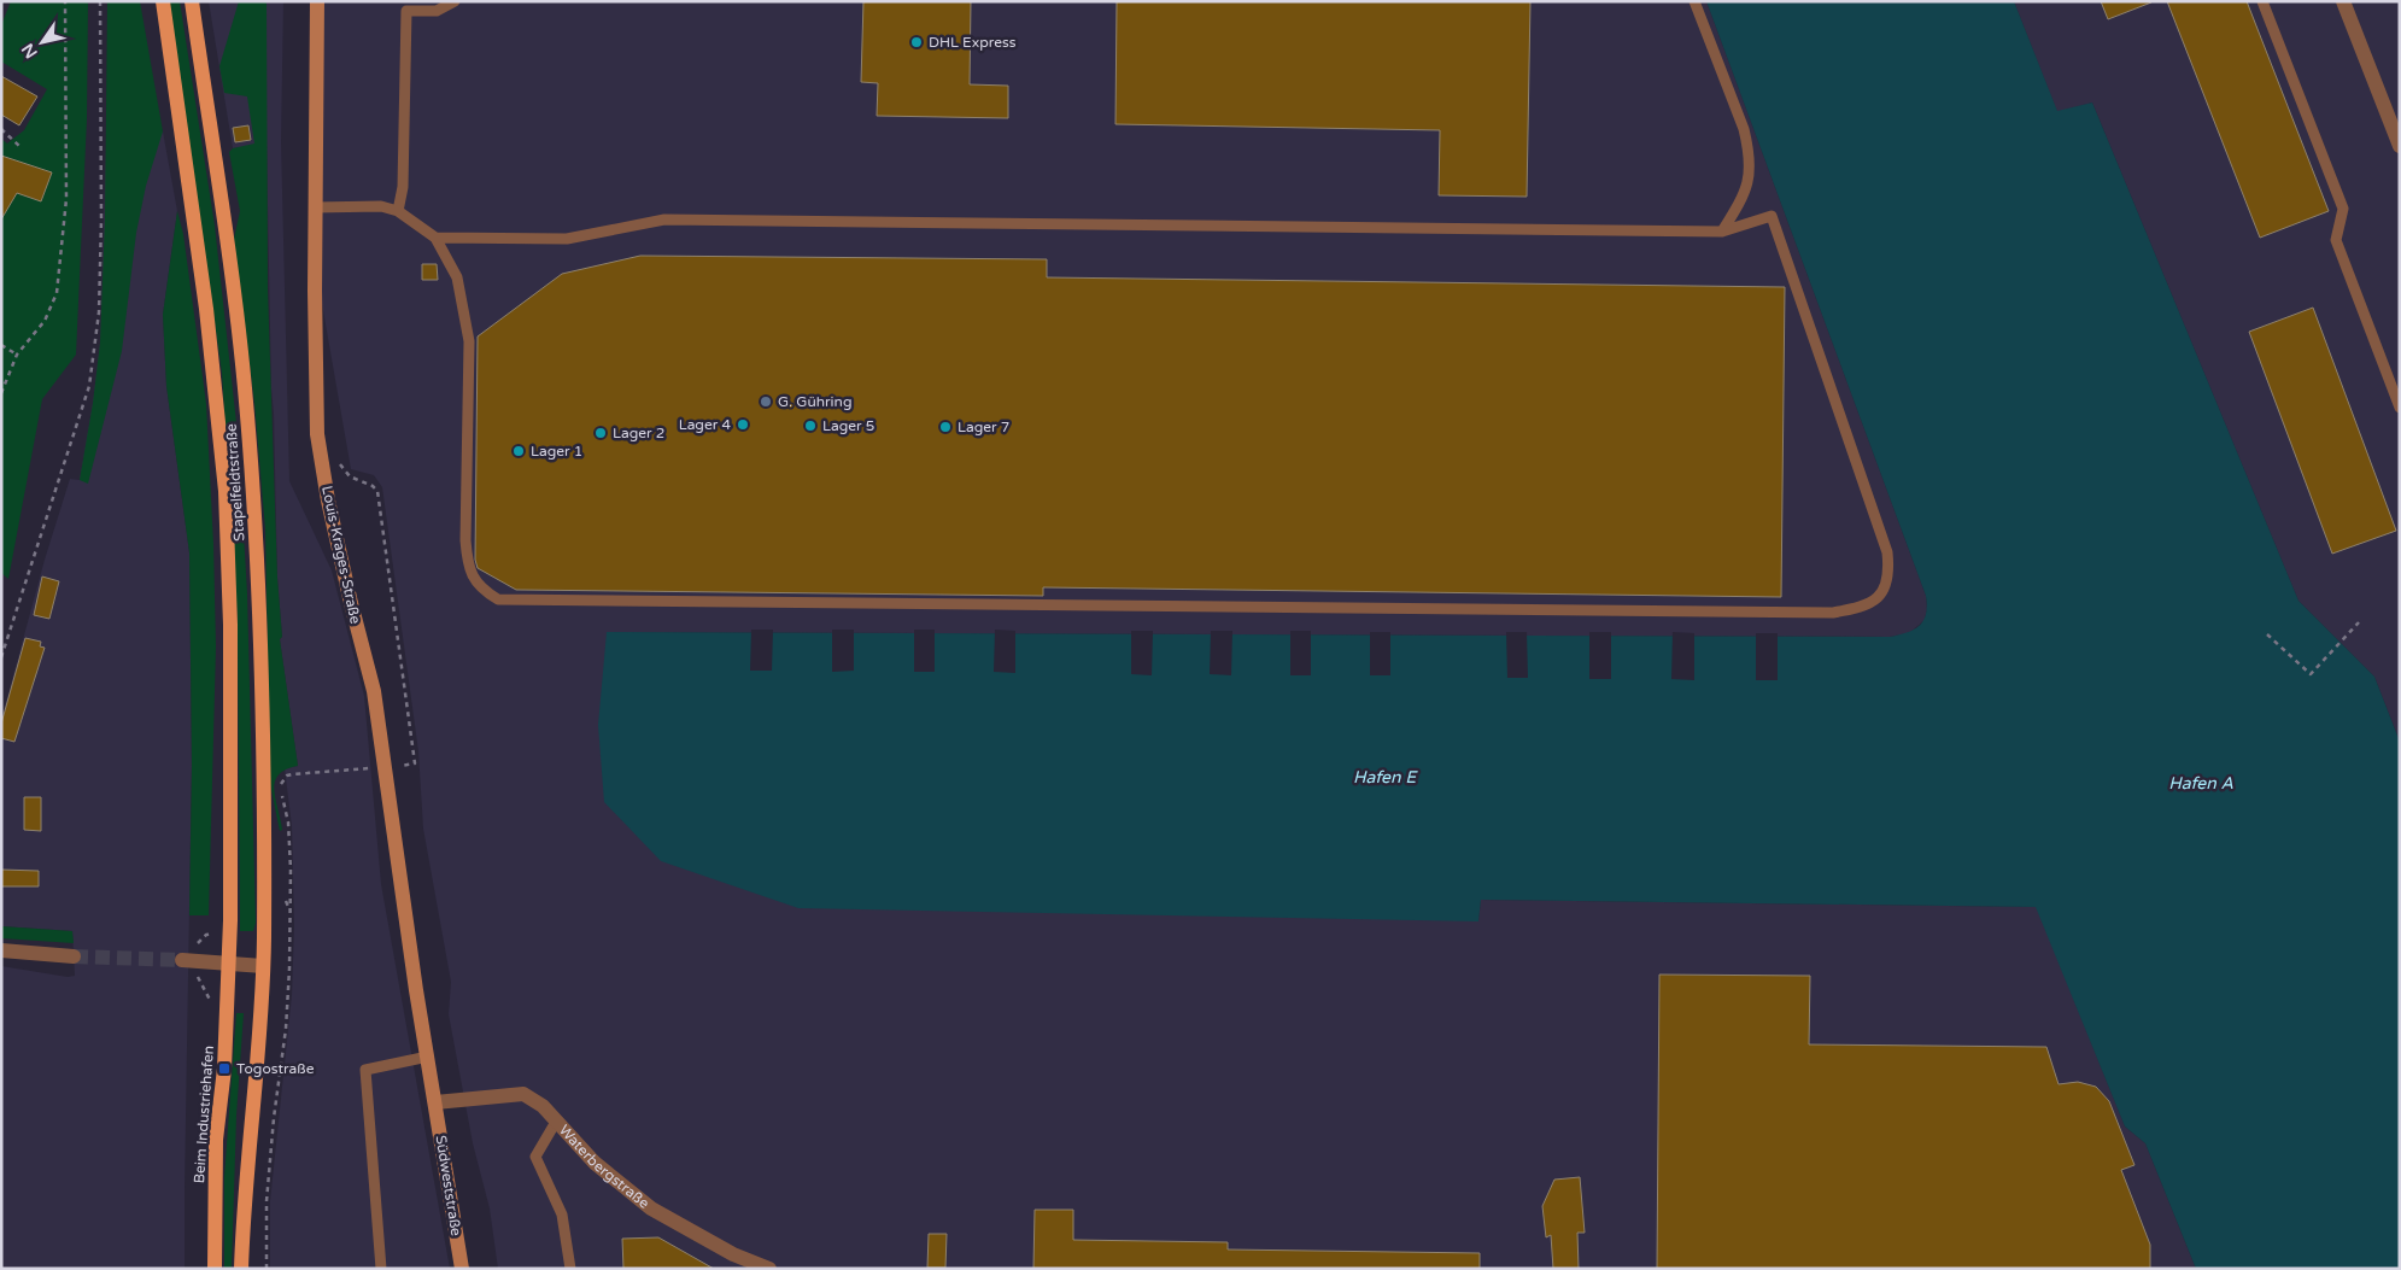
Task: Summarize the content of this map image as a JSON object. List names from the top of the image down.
{
  "streets": {
    "main road": ["Stapelfeldtstraße", "Beim Industriehafen"],
    "street": ["Louis-Krages-Straße", "Waterbergstraße", "Südweststraße"]
  },
  "crossings": [
    ["Stapelfeldtstraße", "Beim Industriehafen"],
    ["Louis-Krages-Straße", "Waterbergstraße"],
    ["Louis-Krages-Straße", "Südweststraße"],
    ["Waterbergstraße", "Südweststraße"]
  ],
  "water": ["Hafen E", "Hafen A"],
  "places": {
    "other": [
      "DHL Express",
      "G. Gühring",
      "Lager 4",
      "Lager 5",
      "Lager 7",
      "Lager 2",
      "Lager 1"
    ],
    "transit": ["Togostraße"]
  },
  "north": "bottom left"
}
